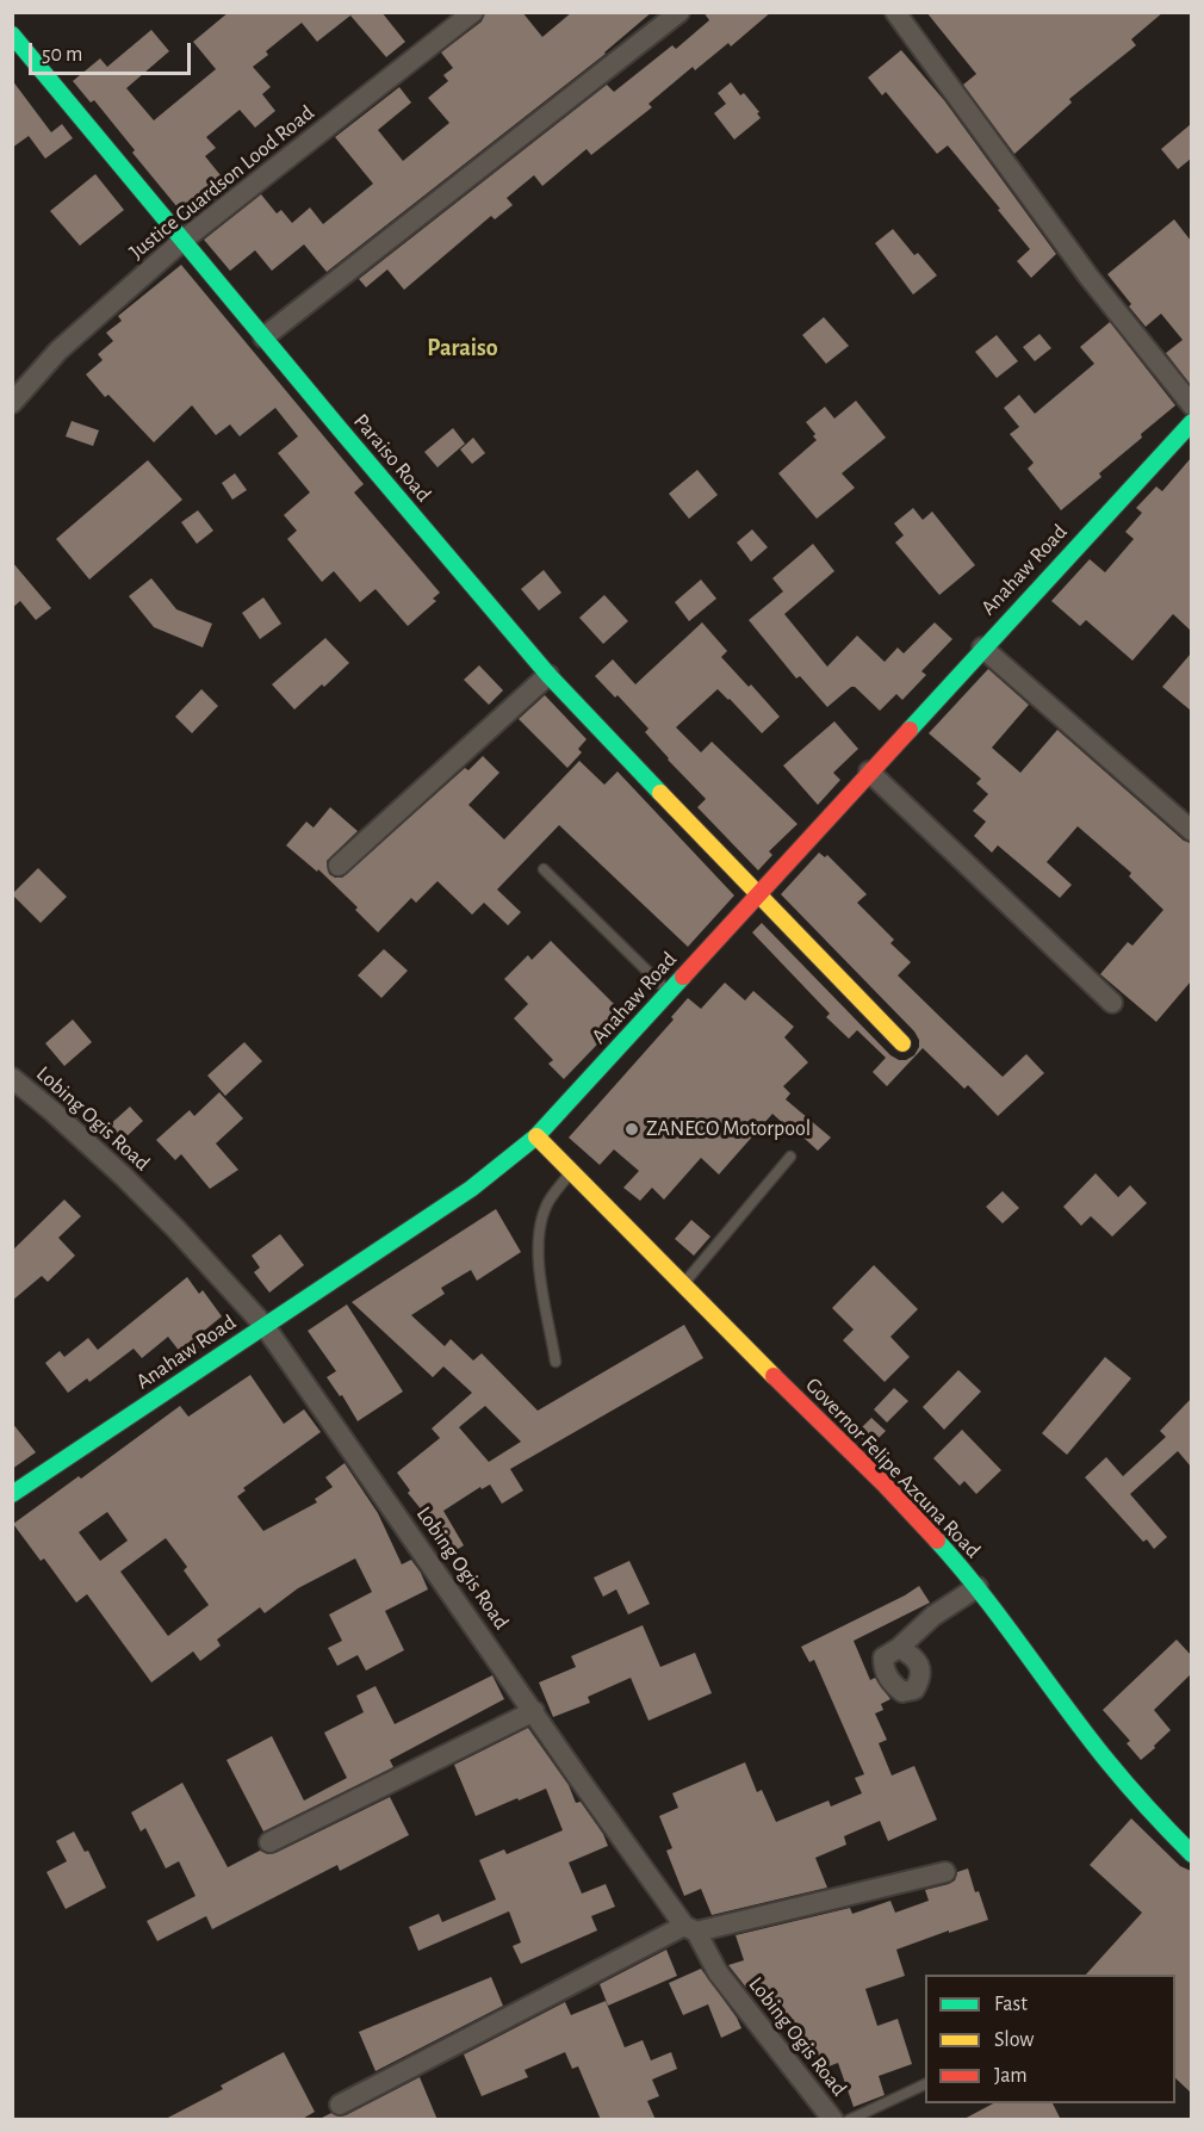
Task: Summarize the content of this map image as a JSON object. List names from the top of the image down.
{
  "streets": {
    "street": [
      "Justice Guardson Lood Road",
      "Paraiso Road",
      "Anahaw Road",
      "Lobing Ogis Road",
      "Governor Felipe Azcuna Road"
    ]
  },
  "crossings": [
    ["Justice Guardson Lood Road", "Paraiso Road"],
    ["Paraiso Road", "Anahaw Road"],
    ["Anahaw Road", "Lobing Ogis Road"],
    ["Anahaw Road", "Governor Felipe Azcuna Road"]
  ],
  "districts": ["Paraiso"],
  "places": ["ZANECO Motorpool"],
  "legend": ["Fast", "Slow", "Jam"],
  "scale_bar": "50 m"
}
